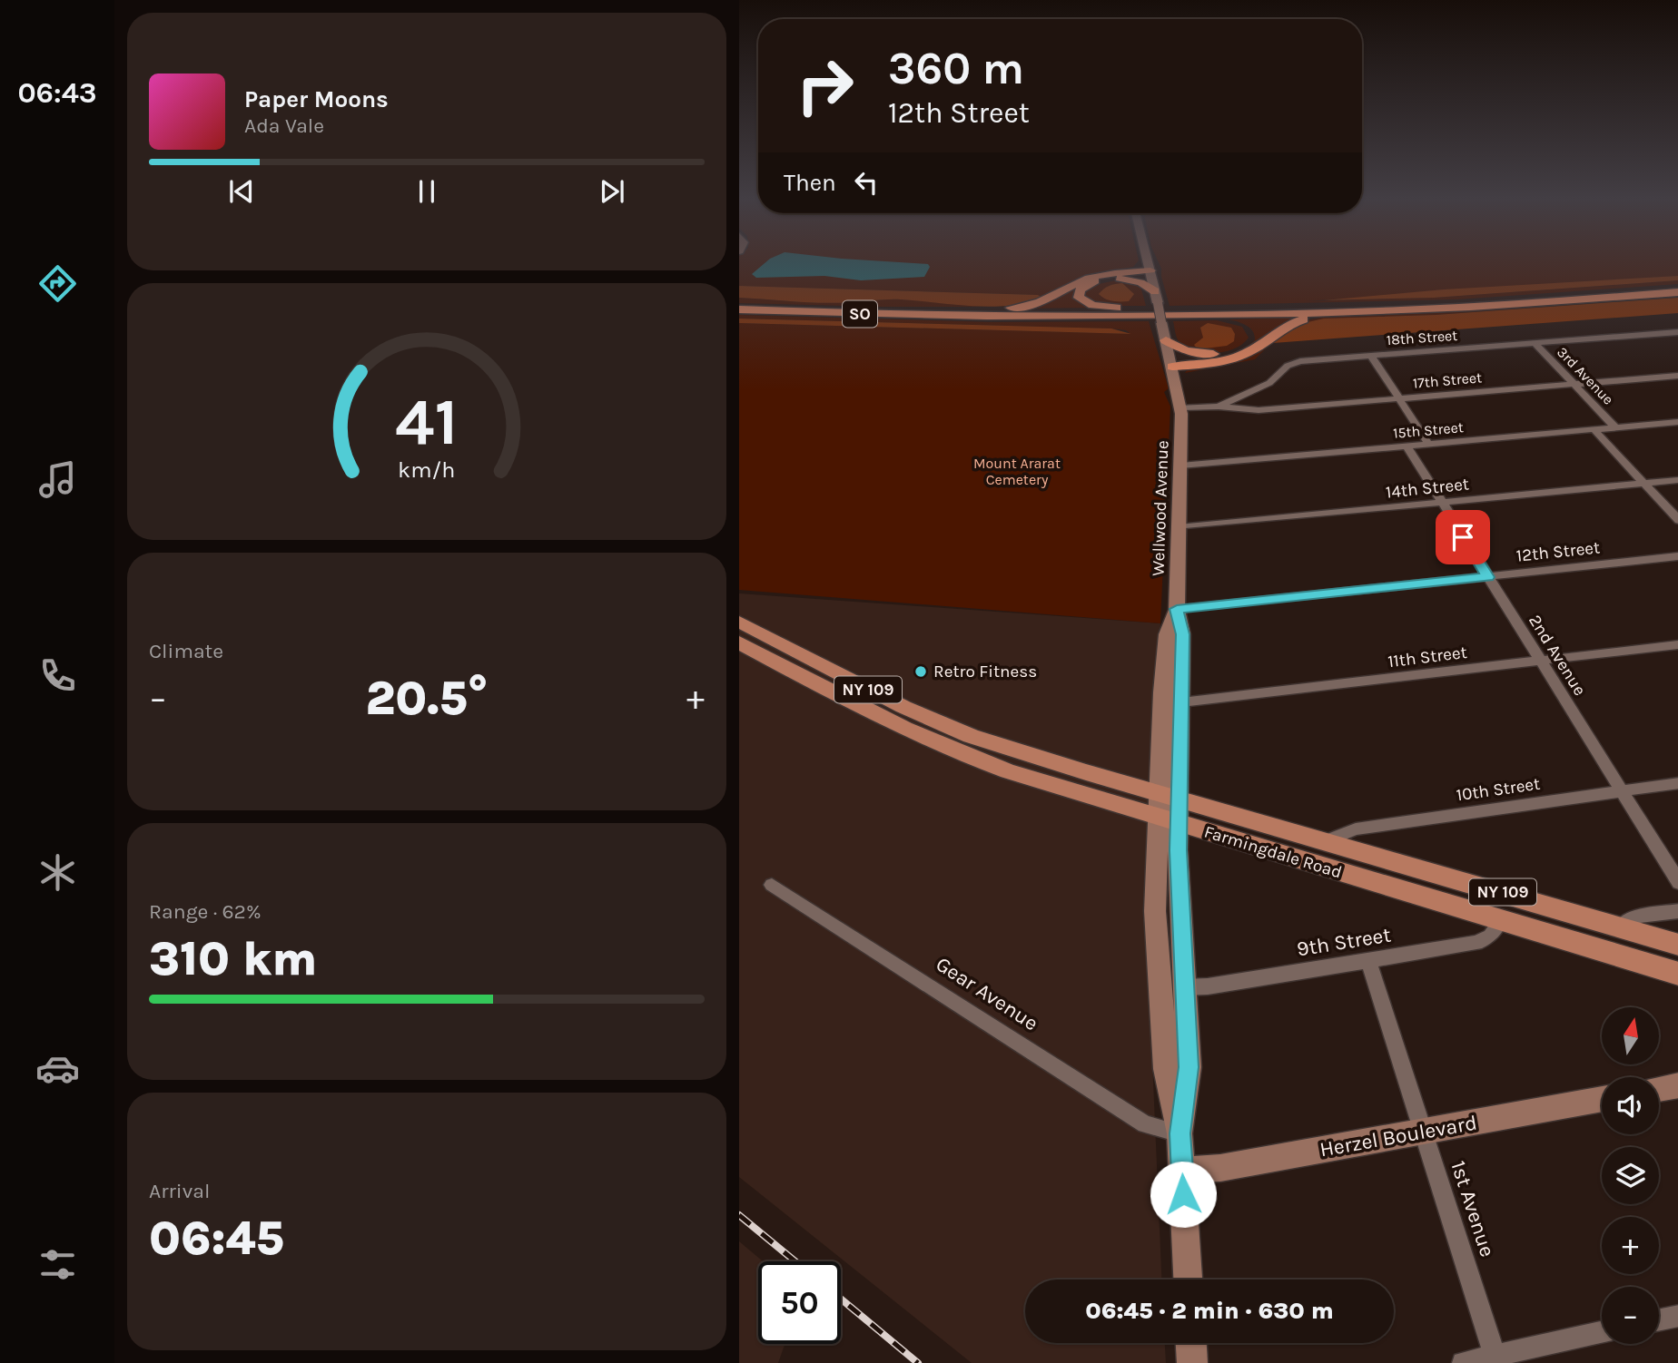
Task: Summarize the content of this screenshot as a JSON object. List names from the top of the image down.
{
  "streets": {
    "highway": ["SO"],
    "main road": [
      "Wellwood Avenue",
      "NY 109",
      "Farmingdale Road",
      "Herzel Boulevard"
    ],
    "street": [
      "18th Street",
      "3rd Avenue",
      "17th Street",
      "15th Street",
      "14th Street",
      "12th Street",
      "2nd Avenue",
      "11th Street",
      "10th Street",
      "9th Street",
      "Gear Avenue",
      "1st Avenue"
    ]
  },
  "crossings": [
    ["SO", "Wellwood Avenue"],
    ["18th Street", "3rd Avenue"],
    ["18th Street", "17th Street"],
    ["18th Street", "Wellwood Avenue"],
    ["3rd Avenue", "17th Street"],
    ["3rd Avenue", "15th Street"],
    ["3rd Avenue", "14th Street"],
    ["15th Street", "Wellwood Avenue"],
    ["15th Street", "2nd Avenue"],
    ["14th Street", "Wellwood Avenue"],
    ["14th Street", "2nd Avenue"],
    ["Wellwood Avenue", "12th Street"],
    ["12th Street", "2nd Avenue"],
    ["2nd Avenue", "11th Street"],
    ["2nd Avenue", "10th Street"],
    ["10th Street", "Farmingdale Road"],
    ["Farmingdale Road", "9th Street"],
    ["9th Street", "1st Avenue"],
    ["Herzel Boulevard", "1st Avenue"]
  ],
  "parks": ["Mount Ararat Cemetery"],
  "places": ["Retro Fitness"],
  "north": "top",
  "page": {
    "tabs": "06:43",
    "turn": ["360 m", "12th Street"],
    "song": ["Paper Moons", "Ada Vale"],
    "then": "Then",
    "tile": [
      "Climate",
      ["Range · 62%", "310 km"],
      ["Arrival", "06:45"]
    ],
    "heat": ["−", "20.5°", "+"],
    "map_buttons": ["+", "−"],
    "limit": "50",
    "trip": "06:45 · 2 min · 630 m",
    "gauge": ["41", "km/h"]
  }
}
